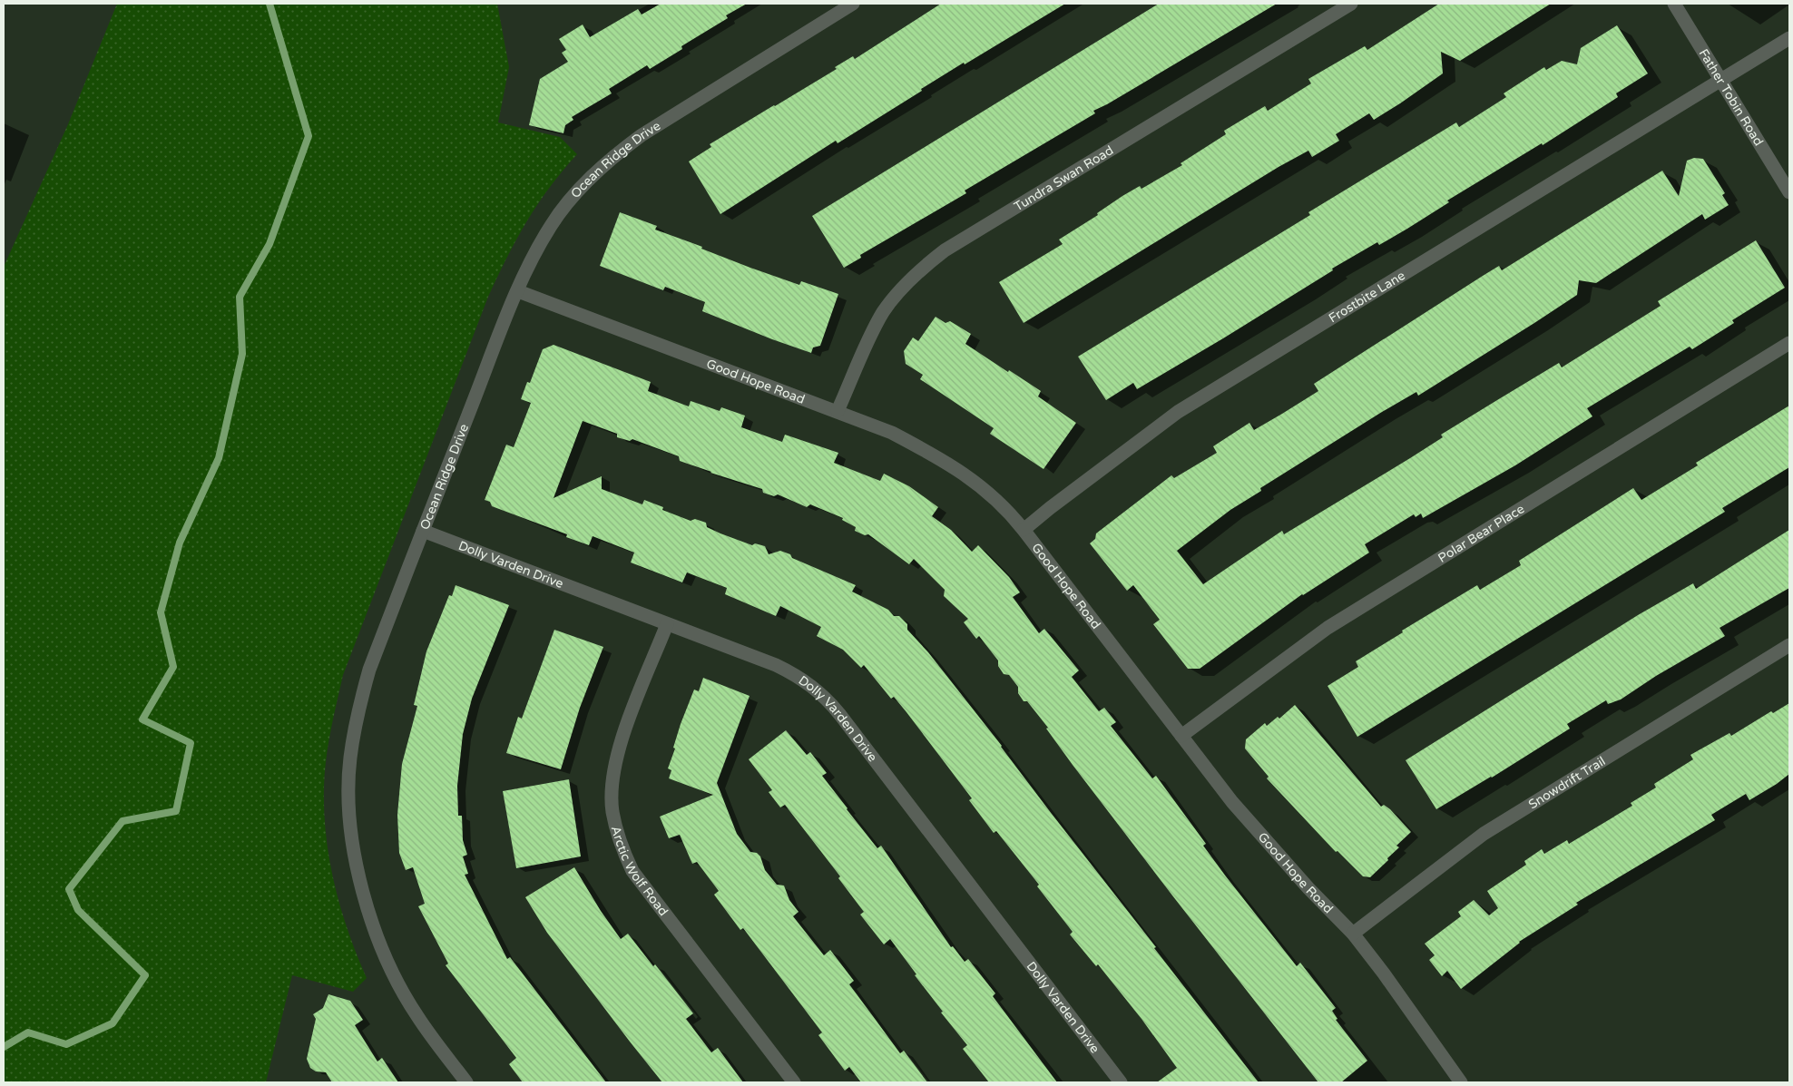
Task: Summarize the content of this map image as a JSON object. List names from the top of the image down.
{
  "streets": {
    "street": [
      "Father Tobin Road",
      "Ocean Ridge Drive",
      "Tundra Swan Road",
      "Frostbite Lane",
      "Good Hope Road",
      "Polar Bear Place",
      "Dolly Varden Drive",
      "Snowdrift Trail",
      "Arctic Wolf Road"
    ]
  },
  "crossings": [
    ["Father Tobin Road", "Frostbite Lane"],
    ["Ocean Ridge Drive", "Good Hope Road"],
    ["Ocean Ridge Drive", "Dolly Varden Drive"],
    ["Tundra Swan Road", "Good Hope Road"],
    ["Frostbite Lane", "Good Hope Road"],
    ["Good Hope Road", "Polar Bear Place"],
    ["Good Hope Road", "Snowdrift Trail"],
    ["Dolly Varden Drive", "Arctic Wolf Road"]
  ]
}
